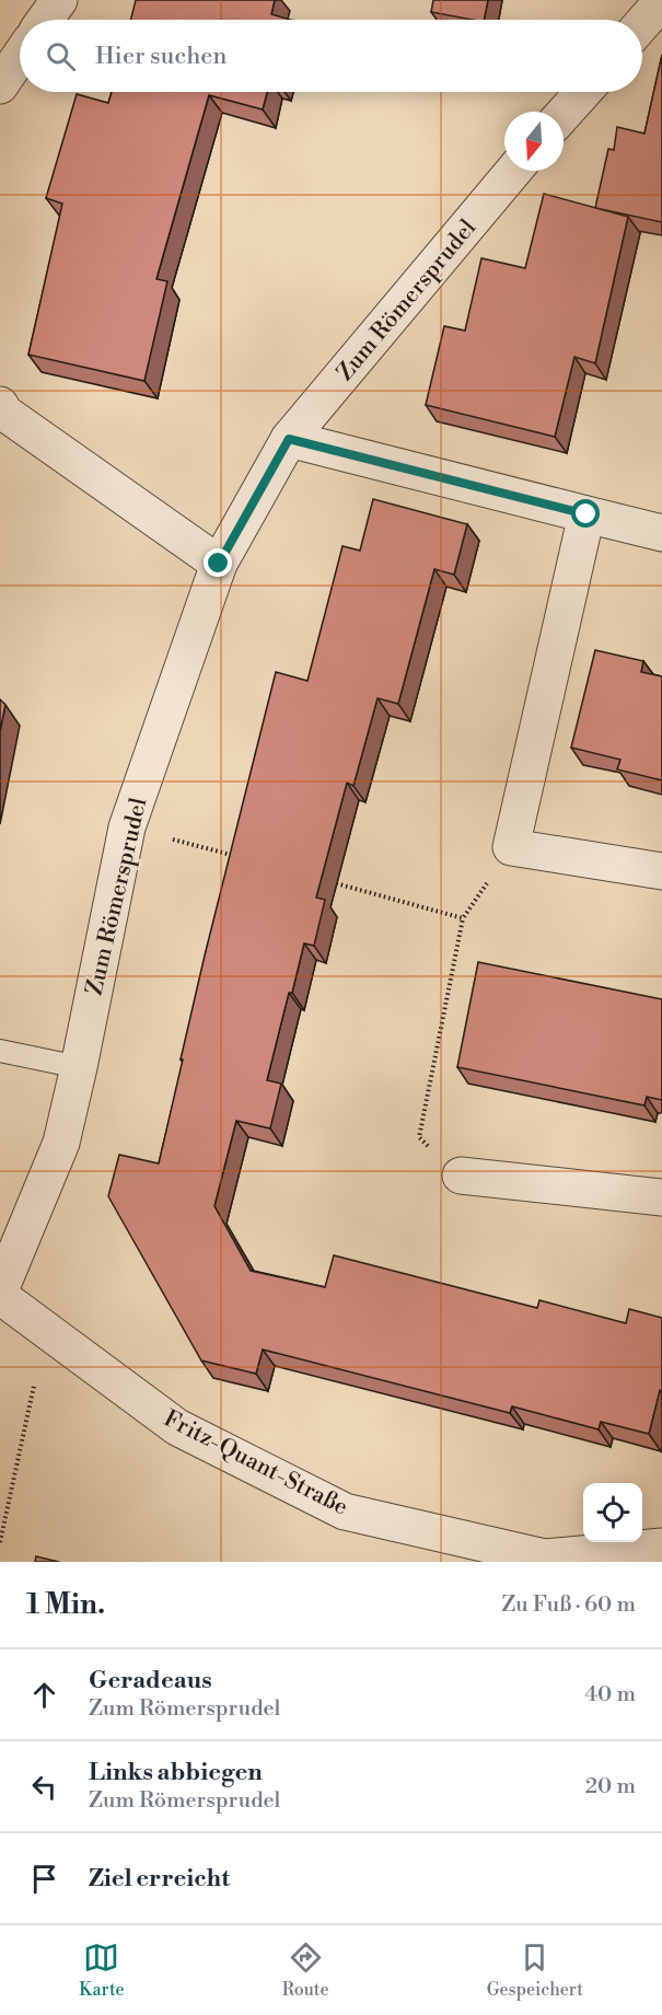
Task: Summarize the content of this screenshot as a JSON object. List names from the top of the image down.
{
  "streets": {
    "street": ["Zum Römersprudel", "Fritz-Quant-Straße"]
  },
  "north": "bottom",
  "page": {
    "search": "Hier suchen",
    "heading": ["1 Min.", "Zu Fuß · 60 m"],
    "list": [
      ["Geradeaus", "Zum Römersprudel", "40 m"],
      ["Links abbiegen", "Zum Römersprudel", "20 m"],
      "Ziel erreicht"
    ],
    "nav": ["Karte", "Route", "Gespeichert"]
  }
}
